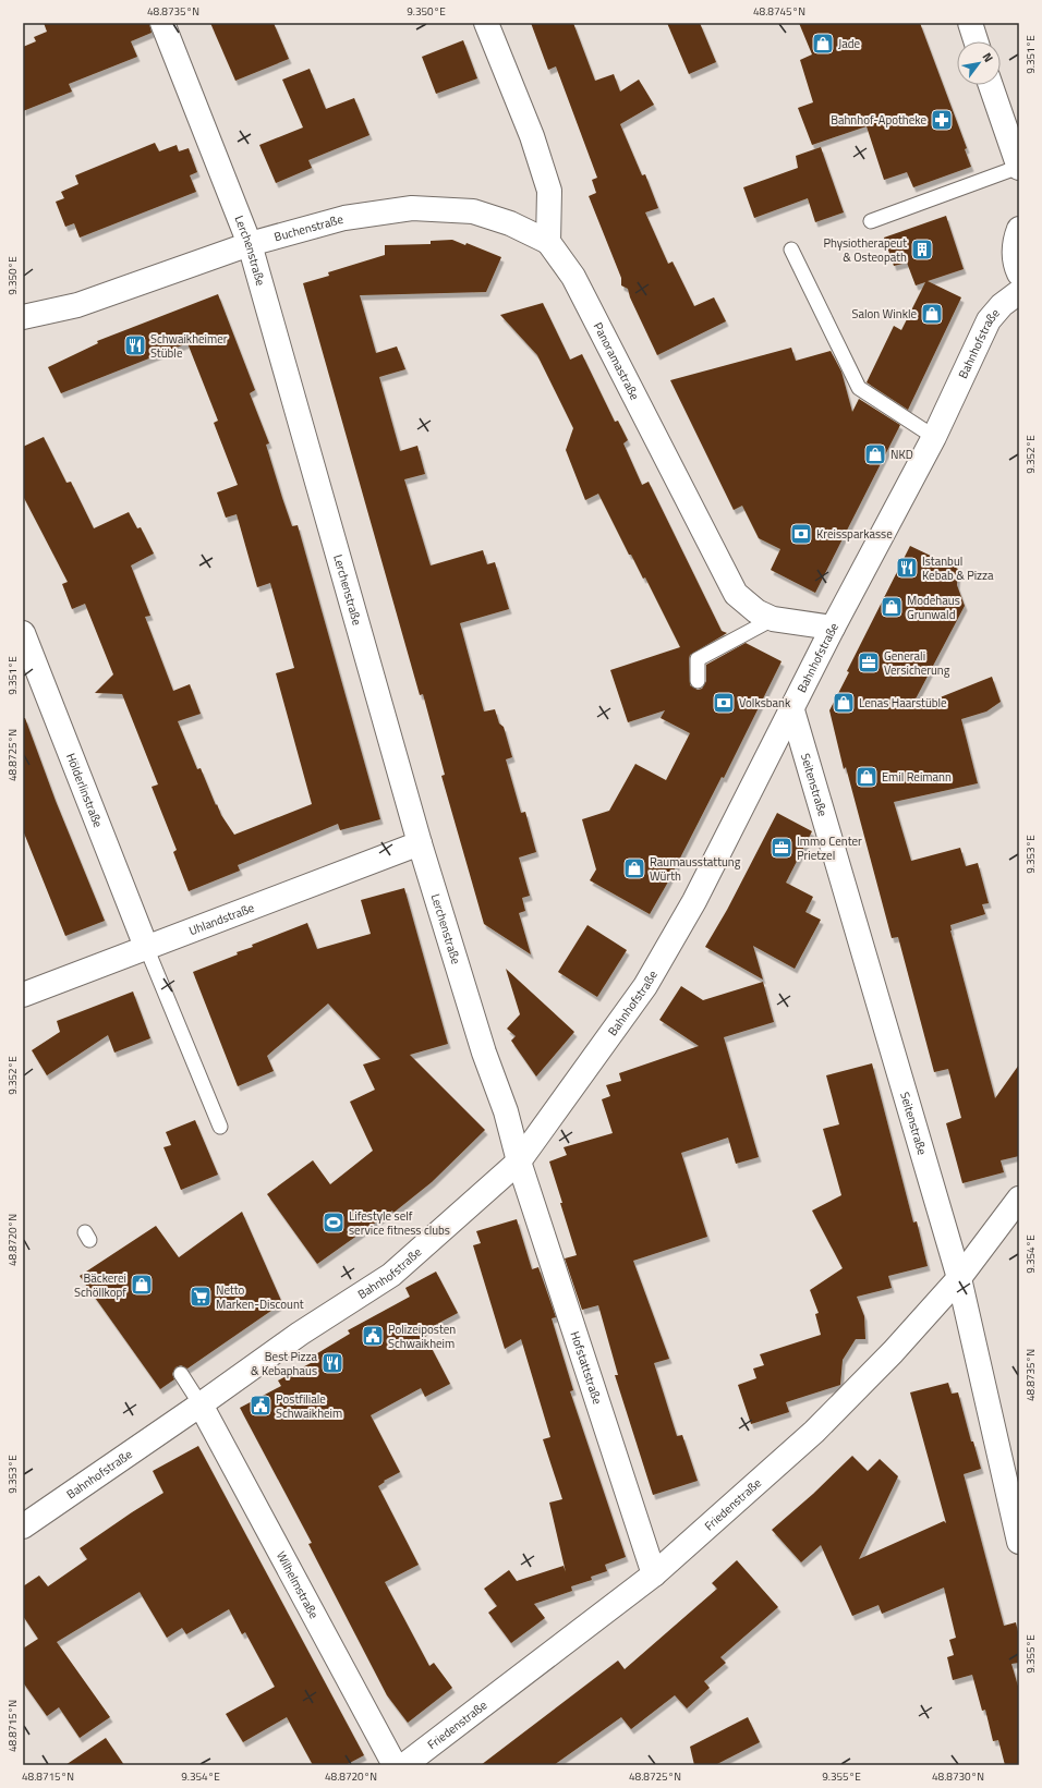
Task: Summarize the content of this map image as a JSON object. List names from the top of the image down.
{
  "streets": {
    "street": [
      "Buchenstraße",
      "Lerchenstraße",
      "Bahnhofstraße",
      "Panoramastraße",
      "Seitenstraße",
      "Hölderlinstraße",
      "Uhlandstraße",
      "Hofstattstraße",
      "Friedenstraße",
      "Wilhelmstraße"
    ]
  },
  "crossings": [
    ["Buchenstraße", "Lerchenstraße"],
    ["Buchenstraße", "Panoramastraße"],
    ["Lerchenstraße", "Bahnhofstraße"],
    ["Lerchenstraße", "Uhlandstraße"],
    ["Lerchenstraße", "Hofstattstraße"],
    ["Bahnhofstraße", "Panoramastraße"],
    ["Bahnhofstraße", "Seitenstraße"],
    ["Bahnhofstraße", "Hofstattstraße"],
    ["Bahnhofstraße", "Wilhelmstraße"],
    ["Seitenstraße", "Friedenstraße"],
    ["Hölderlinstraße", "Uhlandstraße"],
    ["Hofstattstraße", "Friedenstraße"]
  ],
  "places": {
    "shop": [
      "Jade",
      "Salon Winkle",
      "NKD",
      "Modehaus Grunwald",
      "Lenas Haarstüble",
      "Emil Reimann",
      "Raumausstattung Würth",
      "Bäckerei Schöllkopf"
    ],
    "pharmacy": ["Bahnhof-Apotheke"],
    "building": ["Physiotherapeut & Osteopath"],
    "restaurant": ["Schwaikheimer Stüble", "Istanbul Kebab & Pizza", "Best Pizza & Kebaphaus"],
    "bank": ["Kreissparkasse", "Volksbank"],
    "office": ["Generali Versicherung", "Immo Center Prietzel"],
    "sports": ["Lifestyle self service fitness clubs"],
    "supermarket": ["Netto Marken-Discount"],
    "public building": ["Polizeiposten Schwaikheim", "Postfiliale Schwaikheim"]
  },
  "north": "top right",
  "coordinates": [
    "48.8735°N",
    "9.350°E",
    "48.8745°N",
    "9.351°E",
    "9.352°E",
    "48.8725°N",
    "9.353°E",
    "48.8720°N",
    "9.354°E",
    "9.355°E",
    "48.8715°N",
    "48.8730°N"
  ]
}
